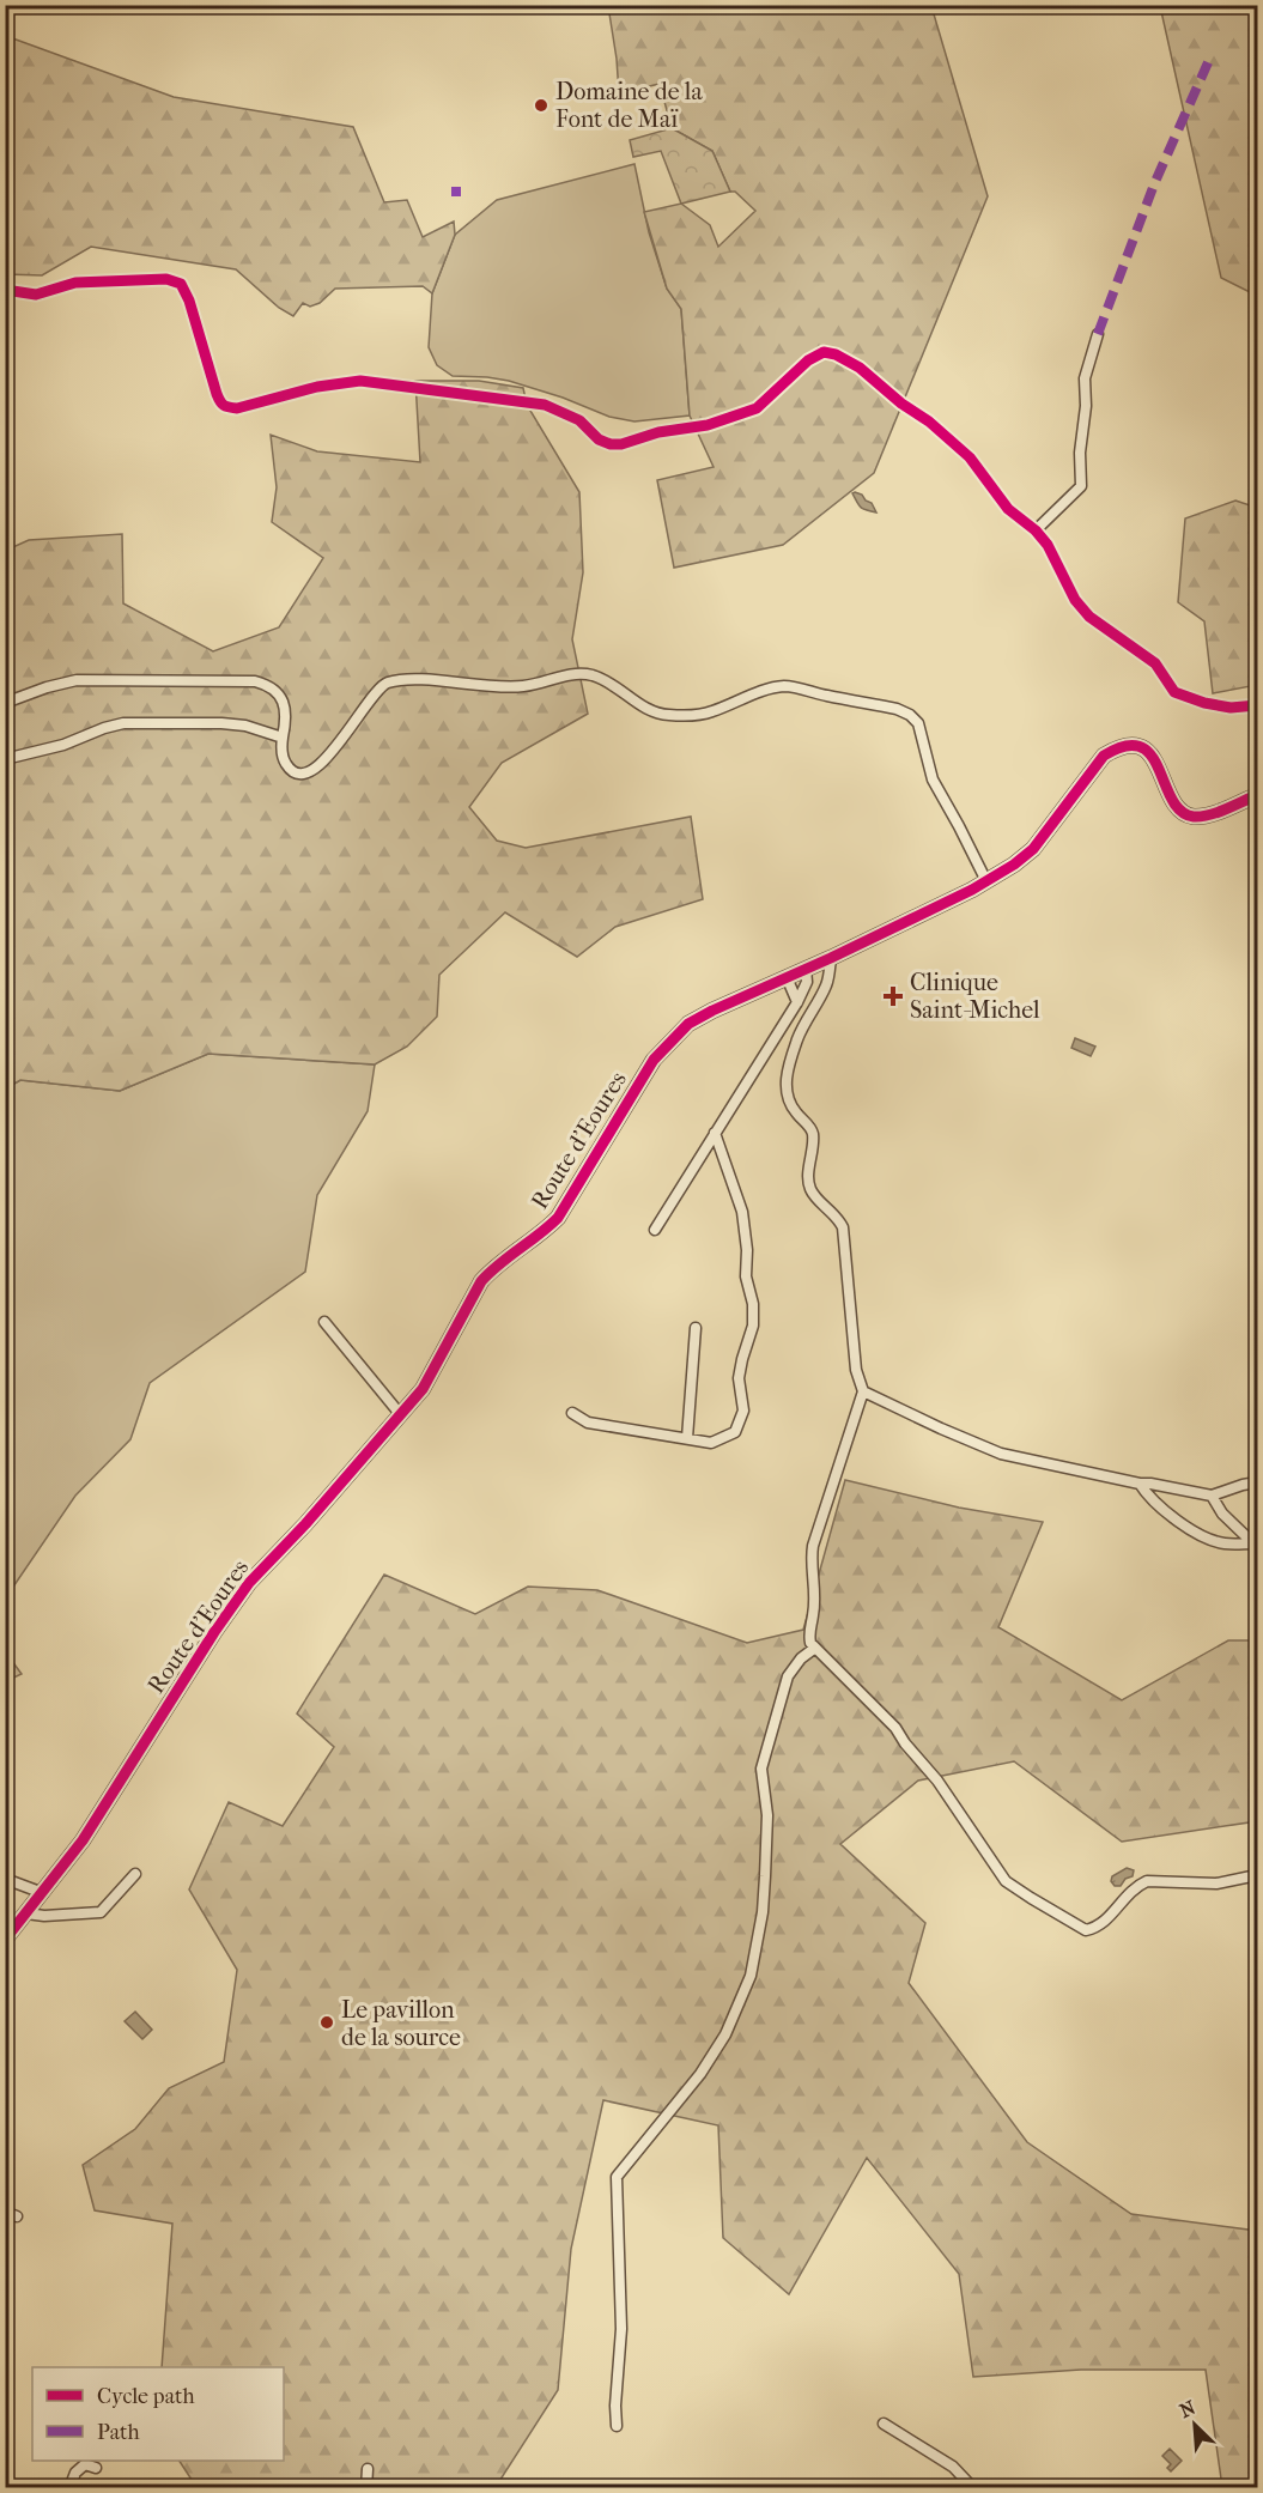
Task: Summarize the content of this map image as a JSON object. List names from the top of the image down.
{
  "streets": {
    "street": ["Route d'Eoures"]
  },
  "places": {
    "other": ["Domaine de la Font de Maï", "Le pavillon de la source"],
    "health": ["Clinique Saint-Michel"]
  },
  "legend": ["Cycle path", "Path"],
  "north": "top left"
}
